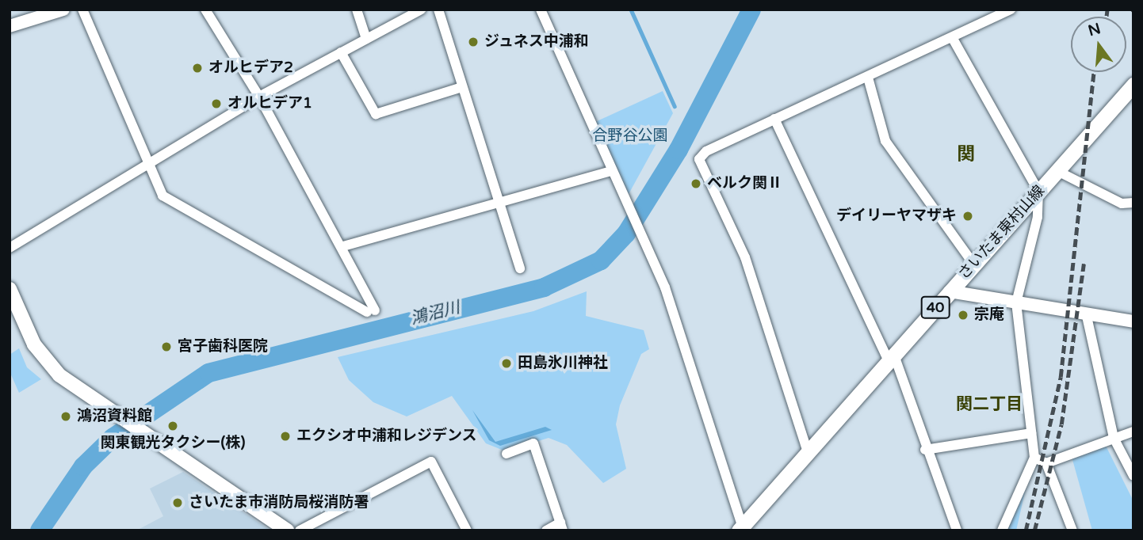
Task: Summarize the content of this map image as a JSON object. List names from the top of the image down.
{
  "streets": {
    "main road": ["さいたま東村山線", "40"]
  },
  "districts": ["関", "関二丁目"],
  "water": ["鴻沼川"],
  "parks": ["合野谷公園"],
  "places": [
    "ジュネス中浦和",
    "オルヒデア2",
    "オルヒデア1",
    "ベルク関Ⅱ",
    "デイリーヤマザキ",
    "宗庵",
    "宮子歯科医院",
    "田島氷川神社",
    "鴻沼資料館",
    "関東観光タクシー(株)",
    "エクシオ中浦和レジデンス",
    "さいたま市消防局桜消防署"
  ],
  "north": "top"
}
